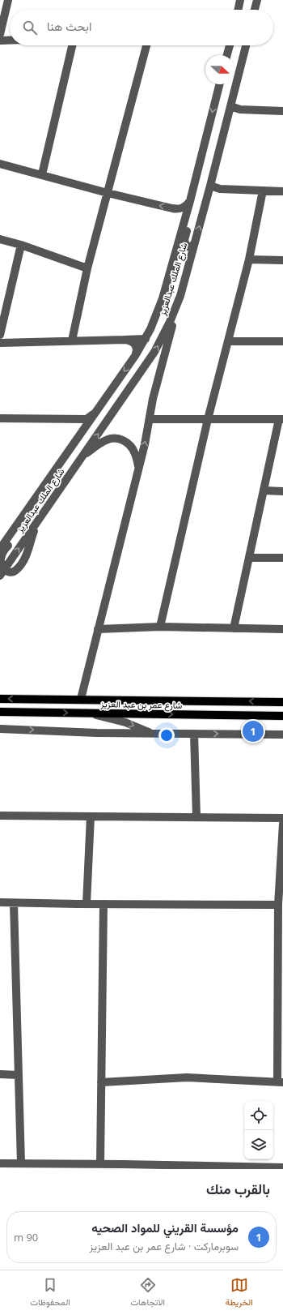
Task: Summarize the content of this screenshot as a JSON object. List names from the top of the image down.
{
  "streets": {
    "main road": ["شارع عمر بن عبد العزيز"],
    "street": ["شارع الملك عبدالعزيز"]
  },
  "north": "right",
  "page": {
    "search": "ابحث هنا",
    "pins": "1",
    "heading": "بالقرب منك",
    "list": [
      {
        "mark": "1",
        "name": "مؤسسة القريني للمواد الصحيه",
        "note": "سوبرماركت · شارع عمر بن عبد العزيز",
        "value": "90 m"
      }
    ],
    "nav": ["الخريطة", "الاتجاهات", "المحفوظات"]
  }
}
